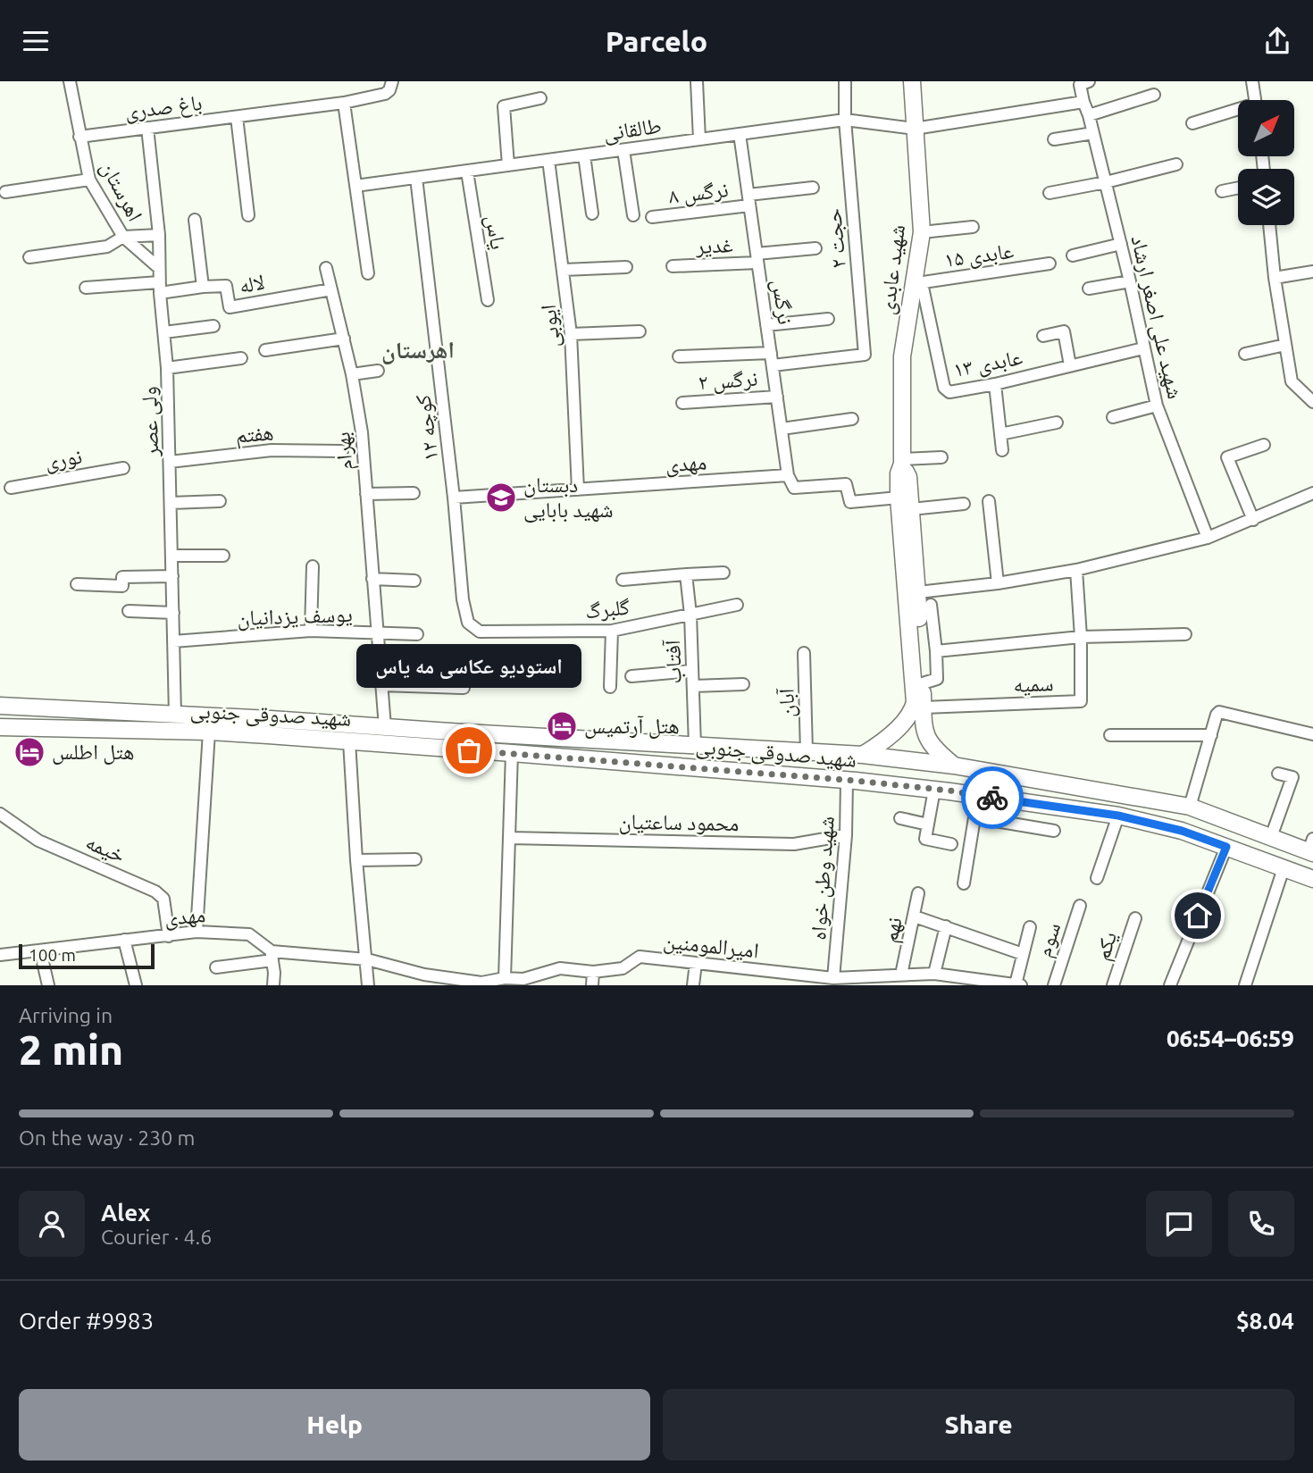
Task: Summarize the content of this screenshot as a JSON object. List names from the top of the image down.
{
  "streets": {
    "main road": ["شهید عابدی", "شهید صدوقی جنوبی"],
    "street": [
      "باغ صدری",
      "طالقانی",
      "اهرستان",
      "نرگس ۸",
      "یاس",
      "حجت ۲",
      "غدیر",
      "عابدی ۱۵",
      "لاله",
      "نرگس",
      "شهید علی اصغر ارشاد",
      "ایوبی",
      "عابدی ۱۳",
      "نرگس ۲",
      "ولی عصر",
      "کوچه ۱۲",
      "هفتم",
      "بهرام",
      "نوری",
      "مهدی",
      "گلبرگ",
      "یوسف یزدانیان",
      "آفتاب",
      "سمیه",
      "آبان",
      "محمود ساعتیان",
      "خیمه",
      "شهید وطن خواه",
      "نهم",
      "سوم",
      "امیرالمومنین",
      "یکم"
    ]
  },
  "crossings": [
    ["باغ صدری", "اهرستان"],
    ["باغ صدری", "ولی عصر"],
    ["طالقانی", "یاس"],
    ["طالقانی", "حجت ۲"],
    ["طالقانی", "شهید عابدی"],
    ["طالقانی", "نرگس"],
    ["طالقانی", "شهید علی اصغر ارشاد"],
    ["طالقانی", "ایوبی"],
    ["طالقانی", "کوچه ۱۲"],
    ["اهرستان", "ولی عصر"],
    ["نرگس ۸", "نرگس"],
    ["حجت ۲", "نرگس"],
    ["غدیر", "نرگس"],
    ["عابدی ۱۵", "شهید عابدی"],
    ["عابدی ۱۵", "عابدی ۱۳"],
    ["شهید عابدی", "عابدی ۱۳"],
    ["شهید عابدی", "سمیه"],
    ["شهید عابدی", "شهید صدوقی جنوبی"],
    ["لاله", "ولی عصر"],
    ["لاله", "بهرام"],
    ["نرگس", "نرگس ۲"],
    ["نرگس", "مهدی"],
    ["شهید علی اصغر ارشاد", "عابدی ۱۳"],
    ["ایوبی", "مهدی"],
    ["ولی عصر", "هفتم"],
    ["ولی عصر", "یوسف یزدانیان"],
    ["ولی عصر", "شهید صدوقی جنوبی"],
    ["کوچه ۱۲", "مهدی"],
    ["کوچه ۱۲", "گلبرگ"],
    ["بهرام", "یوسف یزدانیان"],
    ["بهرام", "شهید صدوقی جنوبی"],
    ["مهدی", "خیمه"],
    ["مهدی", "امیرالمومنین"],
    ["گلبرگ", "آفتاب"],
    ["آفتاب", "شهید صدوقی جنوبی"],
    ["آبان", "شهید صدوقی جنوبی"],
    ["شهید صدوقی جنوبی", "شهید وطن خواه"],
    ["محمود ساعتیان", "شهید وطن خواه"],
    ["شهید وطن خواه", "امیرالمومنین"],
    ["نهم", "امیرالمومنین"]
  ],
  "districts": ["اهرستان"],
  "places": {
    "school or university": ["دبستان شهید بابایی"],
    "hotel": ["هتل آرتمیس", "هتل اطلس"],
    "other": ["استودیو عکاسی مه یاس"]
  },
  "scale_bar": "100 m",
  "north": "top right",
  "page": {
    "header": "Parcelo",
    "bubble": "استودیو عکاسی مه یاس",
    "scale": "100 m",
    "heading": ["2 min", "Arriving in", "06:54–06:59"],
    "panel": [
      "Alex",
      "Courier · 4.6",
      "Order #9983",
      "$8.04"
    ],
    "bar": "On the way · 230 m",
    "buttons": ["Help", "Share"]
  }
}
